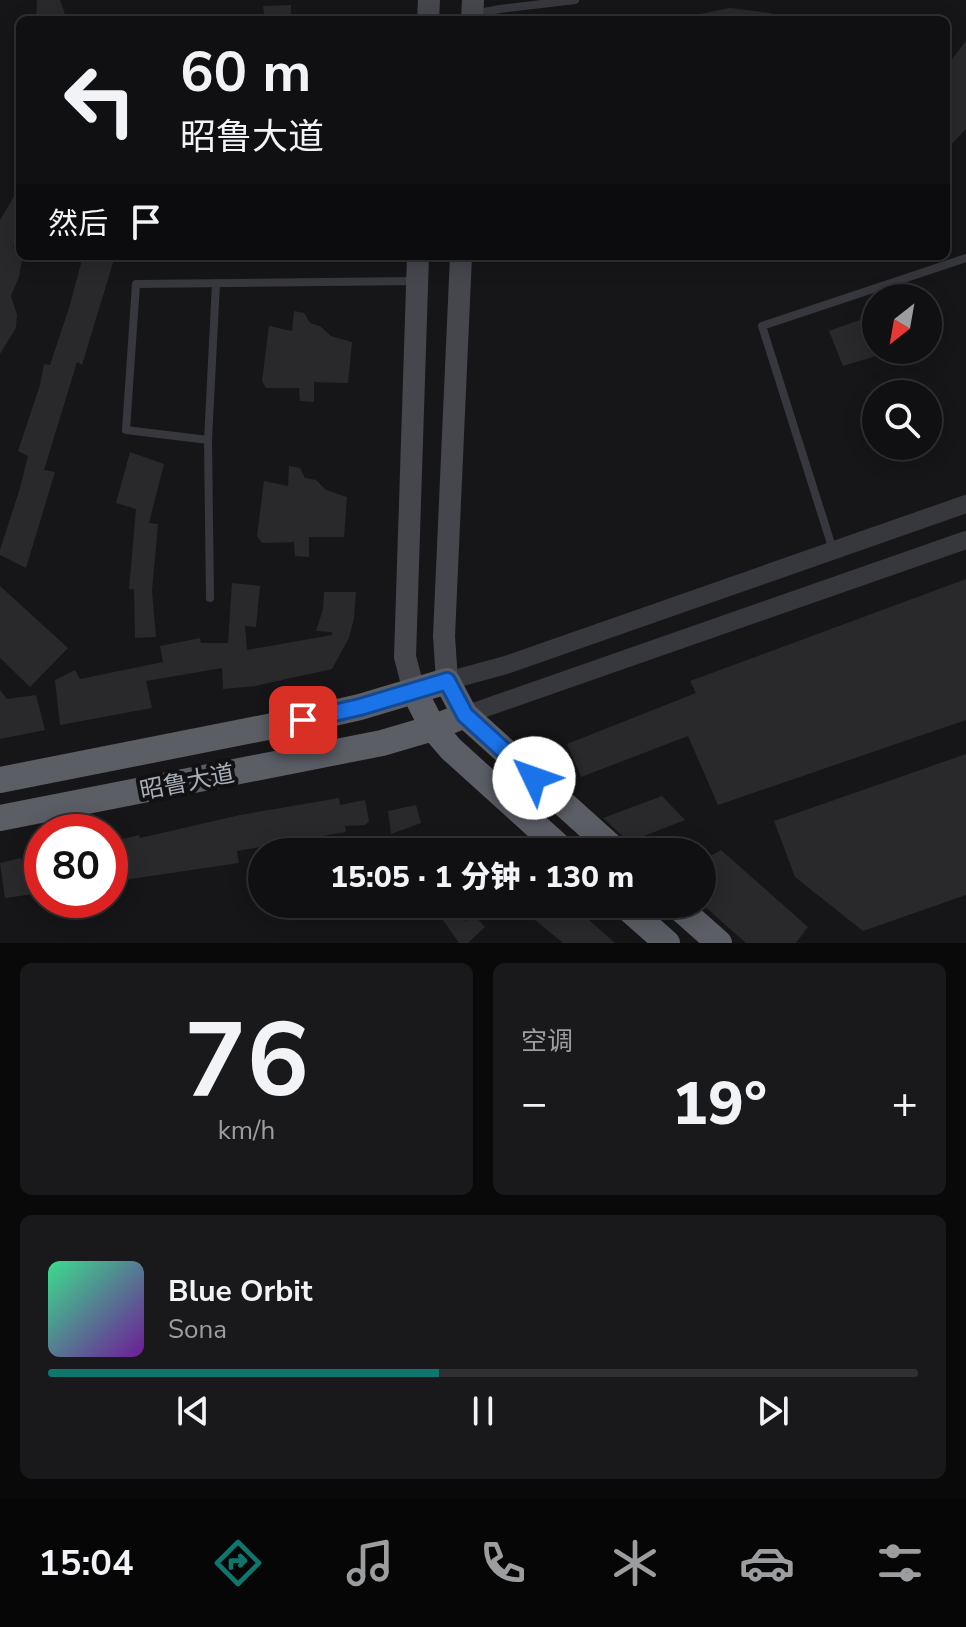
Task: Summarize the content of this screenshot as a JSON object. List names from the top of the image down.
{
  "streets": {
    "highway": ["昭鲁大道"]
  },
  "north": "bottom left",
  "page": {
    "turn": ["60 m", "昭鲁大道"],
    "then": "然后",
    "limit": "80",
    "trip": "15:05 · 1 分钟 · 130 m",
    "tile": [
      ["76", "km/h"],
      "空调"
    ],
    "heat": ["−", "19°", "+"],
    "song": ["Blue Orbit", "Sona"],
    "tabs": "15:04"
  }
}
